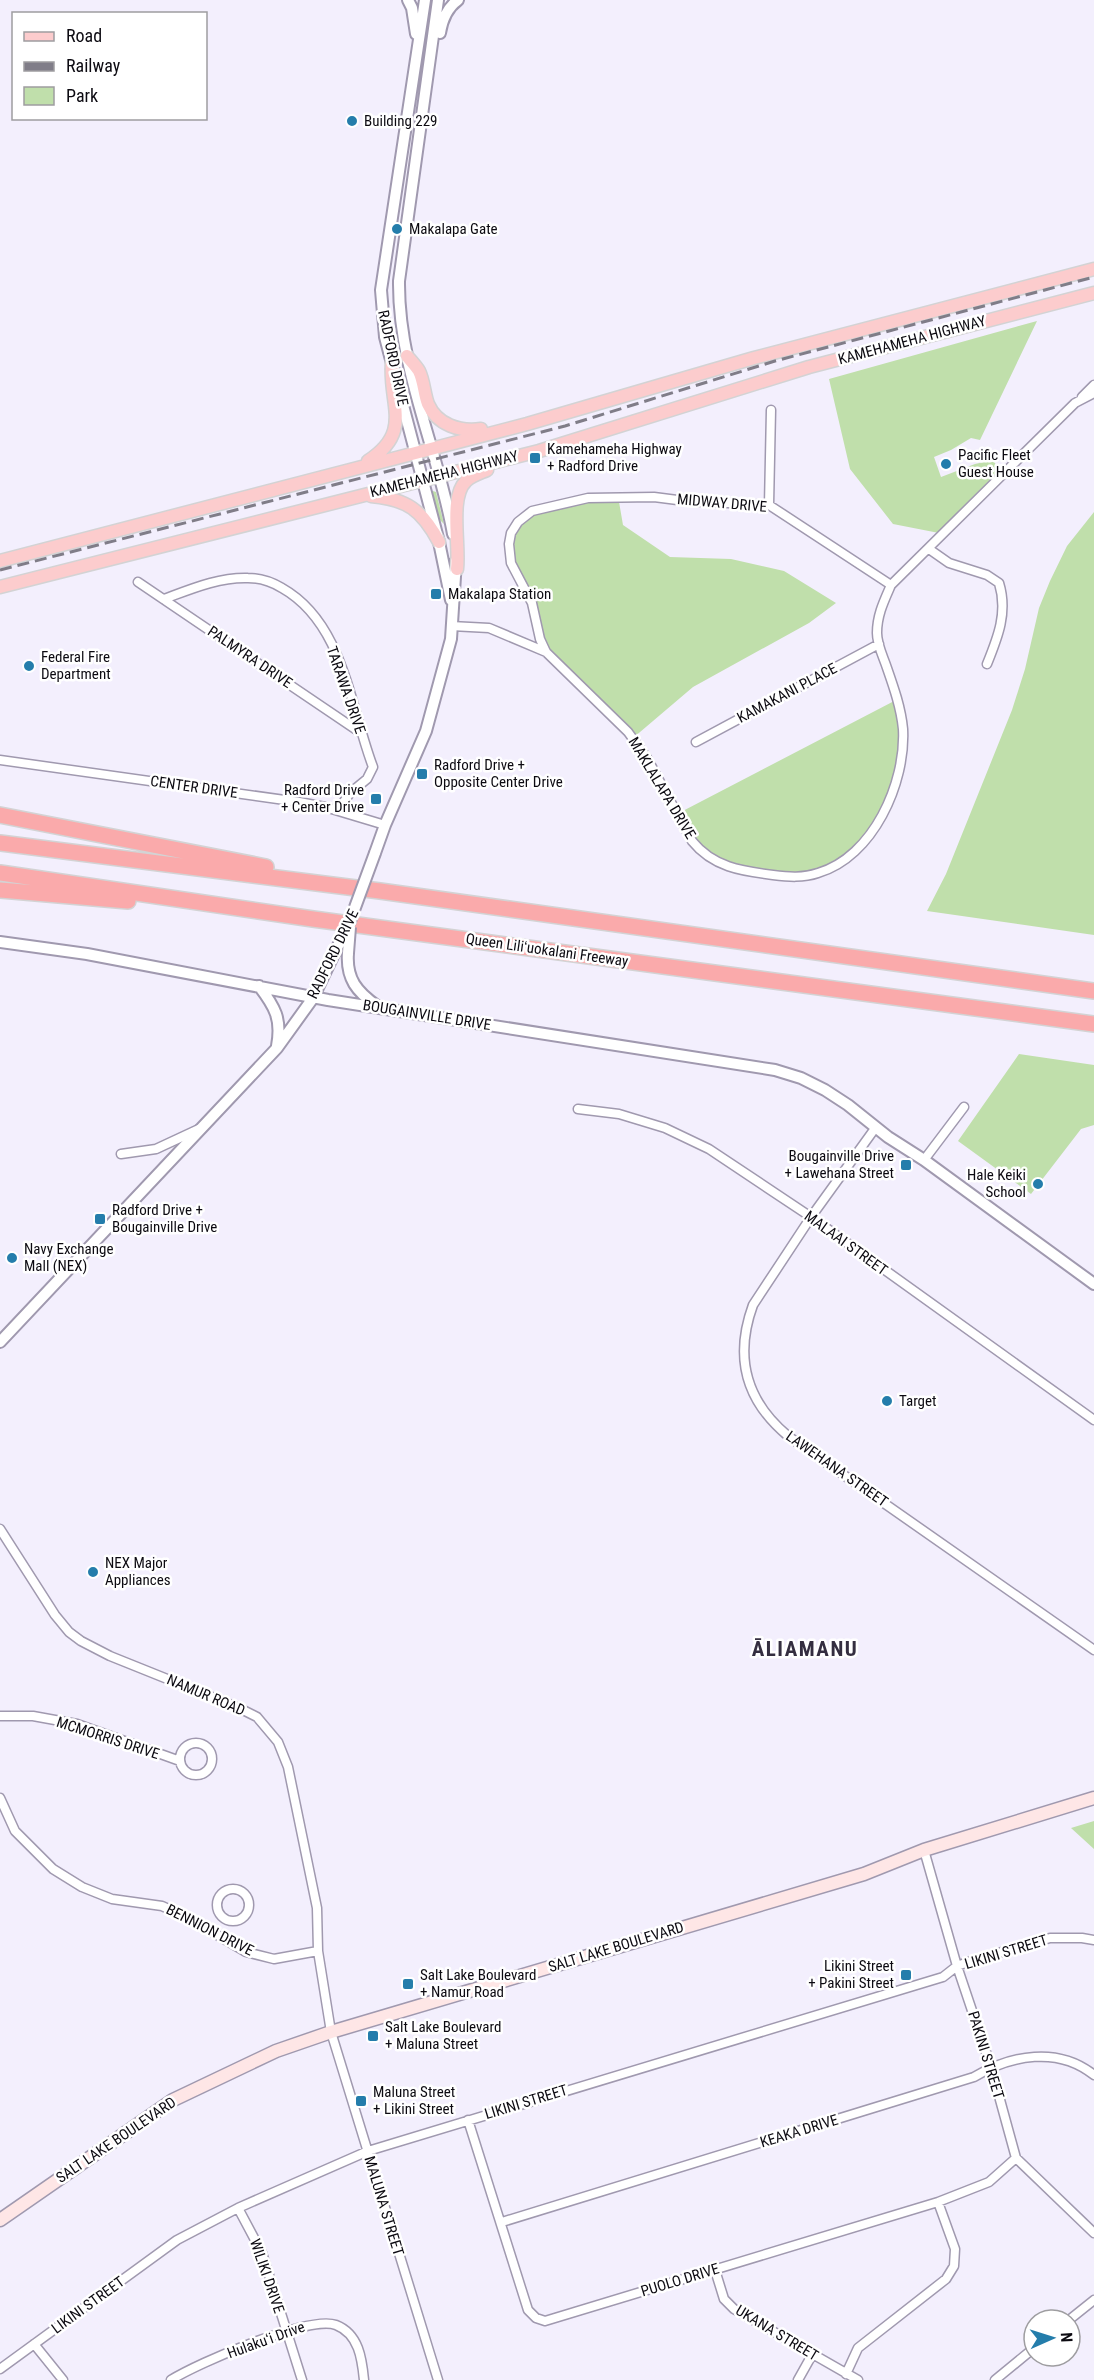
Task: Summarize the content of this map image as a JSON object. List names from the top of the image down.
{
  "streets": {
    "highway": ["Queen Liliʻuokalani Freeway"],
    "main road": ["KAMEHAMEHA HIGHWAY", "SALT LAKE BOULEVARD"],
    "street": [
      "RADFORD DRIVE",
      "MIDWAY DRIVE",
      "PALMYRA DRIVE",
      "TARAWA DRIVE",
      "KAMAKANI PLACE",
      "CENTER DRIVE",
      "MAKLALAPA DRIVE",
      "BOUGAINVILLE DRIVE",
      "MALAAI STREET",
      "LAWEHANA STREET",
      "NAMUR ROAD",
      "MCMORRIS DRIVE",
      "BENNION DRIVE",
      "LIKINI STREET",
      "PAKINI STREET",
      "KEAKA DRIVE",
      "MALUNA STREET",
      "WILIKI DRIVE",
      "PUOLO DRIVE",
      "UKANA STREET",
      "Hulakuʻi Drive"
    ]
  },
  "crossings": [
    ["KAMEHAMEHA HIGHWAY", "RADFORD DRIVE"],
    ["RADFORD DRIVE", "CENTER DRIVE"],
    ["RADFORD DRIVE", "BOUGAINVILLE DRIVE"],
    ["MIDWAY DRIVE", "MAKLALAPA DRIVE"],
    ["PALMYRA DRIVE", "TARAWA DRIVE"],
    ["TARAWA DRIVE", "CENTER DRIVE"],
    ["KAMAKANI PLACE", "MAKLALAPA DRIVE"],
    ["BOUGAINVILLE DRIVE", "LAWEHANA STREET"],
    ["MALAAI STREET", "LAWEHANA STREET"],
    ["NAMUR ROAD", "BENNION DRIVE"],
    ["NAMUR ROAD", "SALT LAKE BOULEVARD"],
    ["NAMUR ROAD", "MALUNA STREET"],
    ["SALT LAKE BOULEVARD", "PAKINI STREET"],
    ["SALT LAKE BOULEVARD", "MALUNA STREET"],
    ["LIKINI STREET", "PAKINI STREET"],
    ["LIKINI STREET", "MALUNA STREET"],
    ["LIKINI STREET", "WILIKI DRIVE"],
    ["LIKINI STREET", "PUOLO DRIVE"],
    ["PAKINI STREET", "KEAKA DRIVE"],
    ["PAKINI STREET", "PUOLO DRIVE"],
    ["KEAKA DRIVE", "PUOLO DRIVE"],
    ["WILIKI DRIVE", "Hulakuʻi Drive"],
    ["PUOLO DRIVE", "UKANA STREET"]
  ],
  "districts": ["ĀLIAMANU"],
  "places": {
    "other": [
      "Building 229",
      "Makalapa Gate",
      "Pacific Fleet Guest House",
      "Federal Fire Department",
      "Hale Keiki School",
      "Navy Exchange Mall (NEX)",
      "Target",
      "NEX Major Appliances"
    ],
    "transit": [
      "Kamehameha Highway + Radford Drive",
      "Makalapa Station",
      "Radford Drive + Opposite Center Drive",
      "Radford Drive + Center Drive",
      "Bougainville Drive + Lawehana Street",
      "Radford Drive + Bougainville Drive",
      "Likini Street + Pakini Street",
      "Salt Lake Boulevard + Namur Road",
      "Salt Lake Boulevard + Maluna Street",
      "Maluna Street + Likini Street"
    ]
  },
  "legend": ["Road", "Railway", "Park"],
  "north": "right"
}
